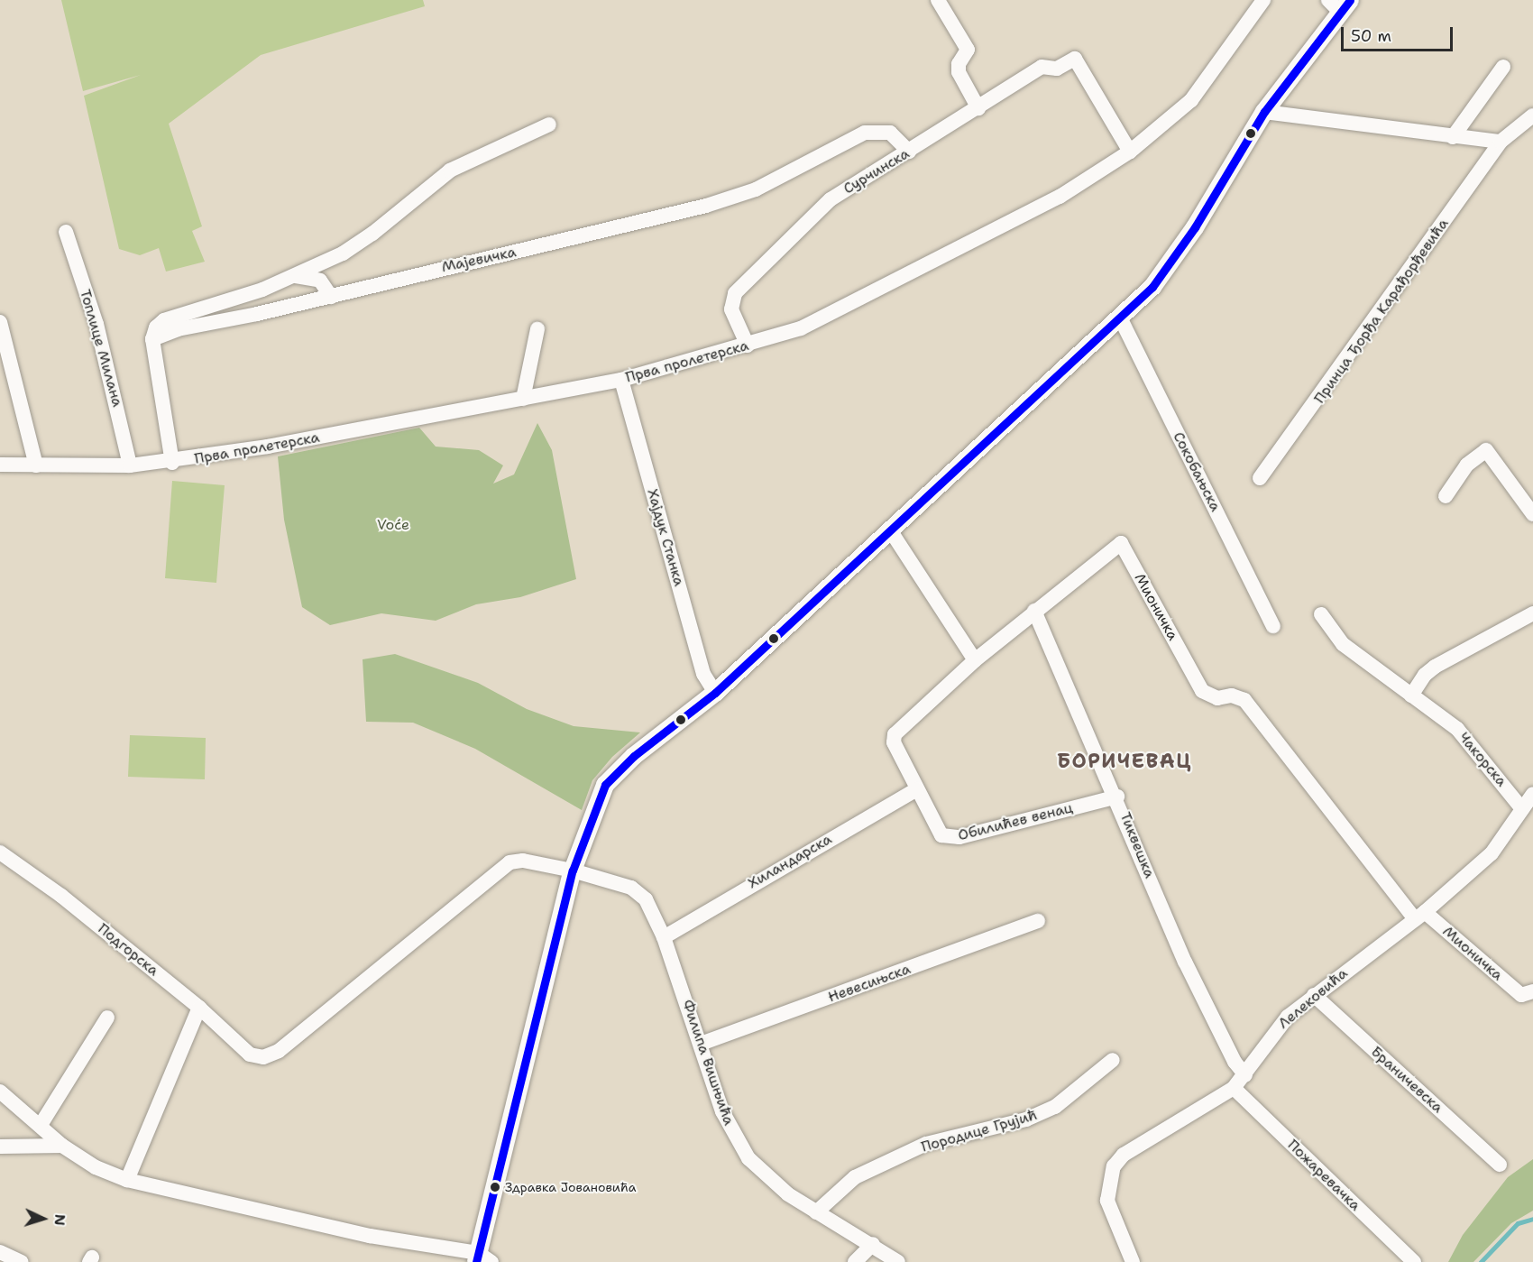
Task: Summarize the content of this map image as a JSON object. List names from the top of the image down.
{
  "streets": {
    "street": [
      "Сурчинска",
      "Мајевичка",
      "Принца Ђорђа Карађорђевића",
      "Топлице Милана",
      "Прва пролетерска",
      "Сокобањска",
      "Хајдук Станка",
      "Мионичка",
      "Чакорска",
      "Обилићев венац",
      "Тиквешка",
      "Хиландарска",
      "Подгорска",
      "Невесињска",
      "Лелековића",
      "Филипа Вишњића",
      "Браничевска",
      "Породице Грујић",
      "Пожаревачка"
    ]
  },
  "crossings": [
    ["Сурчинска", "Мајевичка"],
    ["Сурчинска", "Прва пролетерска"],
    ["Топлице Милана", "Прва пролетерска"],
    ["Прва пролетерска", "Хајдук Станка"],
    ["Мионичка", "Обилићев венац"],
    ["Мионичка", "Тиквешка"],
    ["Мионичка", "Лелековића"],
    ["Чакорска", "Лелековића"],
    ["Обилићев венац", "Тиквешка"],
    ["Обилићев венац", "Хиландарска"],
    ["Тиквешка", "Лелековића"],
    ["Хиландарска", "Филипа Вишњића"],
    ["Подгорска", "Филипа Вишњића"],
    ["Невесињска", "Филипа Вишњића"],
    ["Лелековића", "Браничевска"],
    ["Лелековића", "Пожаревачка"],
    ["Филипа Вишњића", "Породице Грујић"]
  ],
  "districts": ["БОРИЧЕВАЦ"],
  "parks": ["Voće"],
  "places": ["Здравка Јовановића"],
  "scale_bar": "50 m",
  "north": "right"
}
